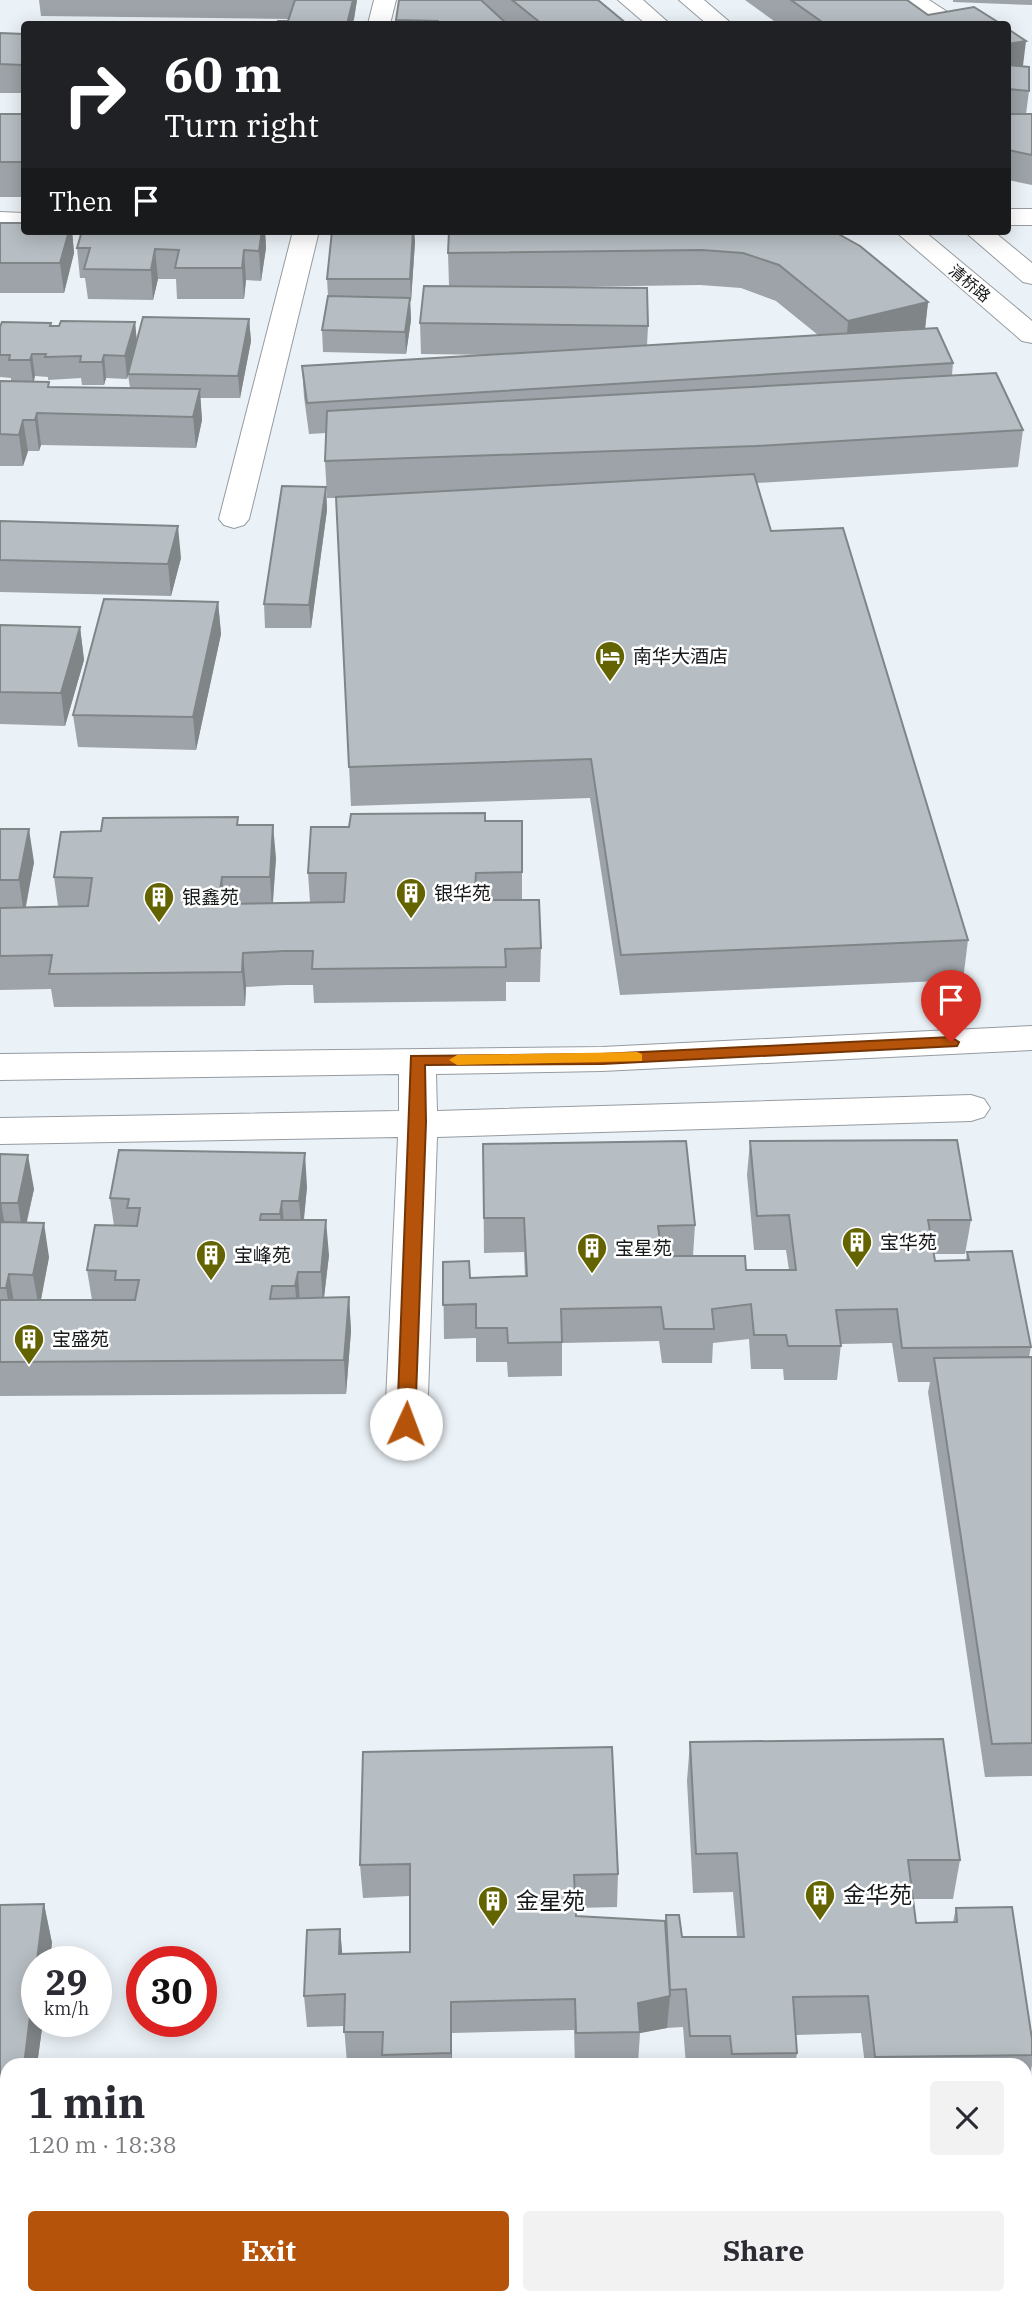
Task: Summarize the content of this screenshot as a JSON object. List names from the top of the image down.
{
  "streets": {
    "street": ["清桥路"]
  },
  "places": {
    "hotel": ["南华大酒店"],
    "building": [
      "银华苑",
      "银鑫苑",
      "宝华苑",
      "宝星苑",
      "宝峰苑",
      "宝盛苑",
      "金华苑",
      "金星苑"
    ]
  },
  "page": {
    "turn": ["60 m", "Turn right"],
    "then": "Then",
    "speed": "29 km/h",
    "limit": "30",
    "heading": ["1 min", "120 m · 18:38"],
    "buttons": ["Exit", "Share"]
  }
}
